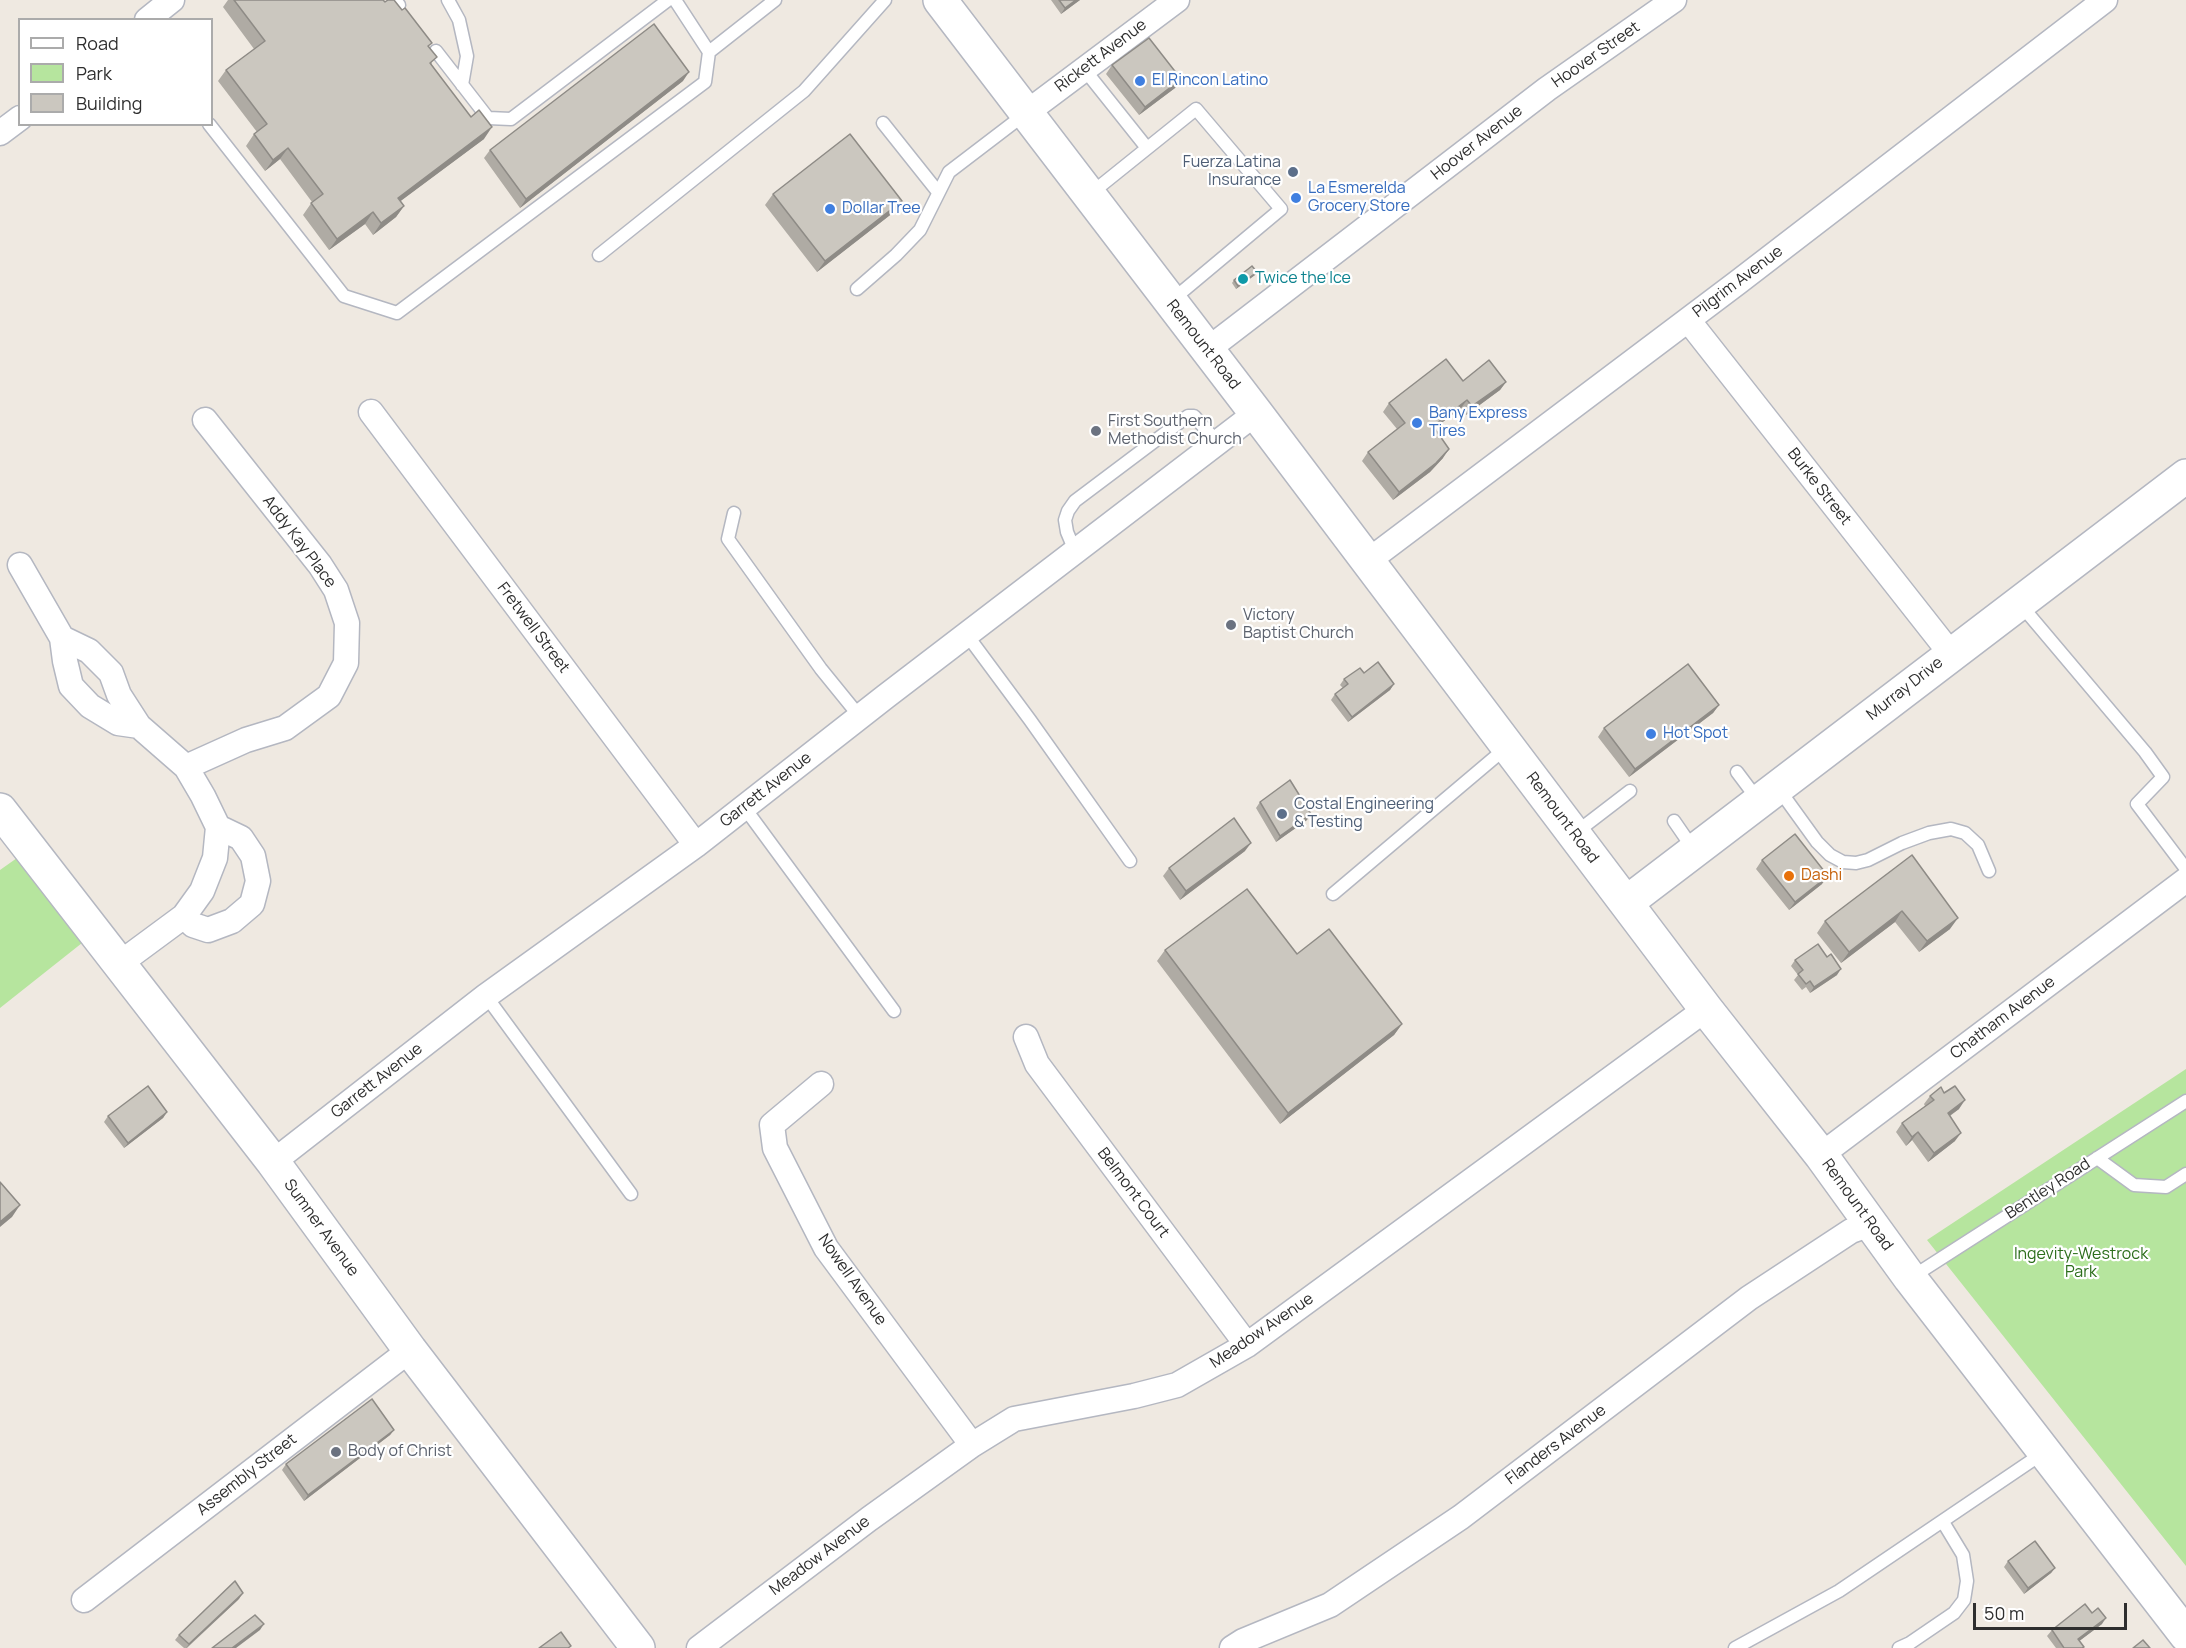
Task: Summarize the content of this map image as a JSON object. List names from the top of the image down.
{
  "streets": {
    "main road": ["Remount Road", "Murray Drive", "Sumner Avenue"],
    "street": [
      "Hoover Street",
      "Rickett Avenue",
      "Hoover Avenue",
      "Pilgrim Avenue",
      "Burke Street",
      "Addy Kay Place",
      "Fretwell Street",
      "Garrett Avenue",
      "Chatham Avenue",
      "Belmont Court",
      "Nowell Avenue",
      "Meadow Avenue",
      "Flanders Avenue",
      "Assembly Street"
    ],
    "lane": ["Bentley Road"]
  },
  "crossings": [
    ["Hoover Street", "Hoover Avenue"],
    ["Rickett Avenue", "Remount Road"],
    ["Hoover Avenue", "Remount Road"],
    ["Pilgrim Avenue", "Remount Road"],
    ["Pilgrim Avenue", "Burke Street"],
    ["Remount Road", "Murray Drive"],
    ["Remount Road", "Garrett Avenue"],
    ["Remount Road", "Chatham Avenue"],
    ["Remount Road", "Bentley Road"],
    ["Remount Road", "Meadow Avenue"],
    ["Remount Road", "Flanders Avenue"],
    ["Burke Street", "Murray Drive"],
    ["Fretwell Street", "Garrett Avenue"],
    ["Garrett Avenue", "Sumner Avenue"],
    ["Belmont Court", "Meadow Avenue"],
    ["Sumner Avenue", "Assembly Street"],
    ["Nowell Avenue", "Meadow Avenue"]
  ],
  "parks": ["Ingevity-Westrock Park"],
  "places": [
    "El Rincon Latino",
    "Fuerza Latina Insurance",
    "La Esmerelda Grocery Store",
    "Dollar Tree",
    "Twice the Ice",
    "Bany Express Tires",
    "First Southern Methodist Church",
    "Victory Baptist Church",
    "Hot Spot",
    "Costal Engineering & Testing",
    "Dashi",
    "Body of Christ"
  ],
  "legend": ["Road", "Park", "Building"],
  "scale_bar": "50 m"
}
